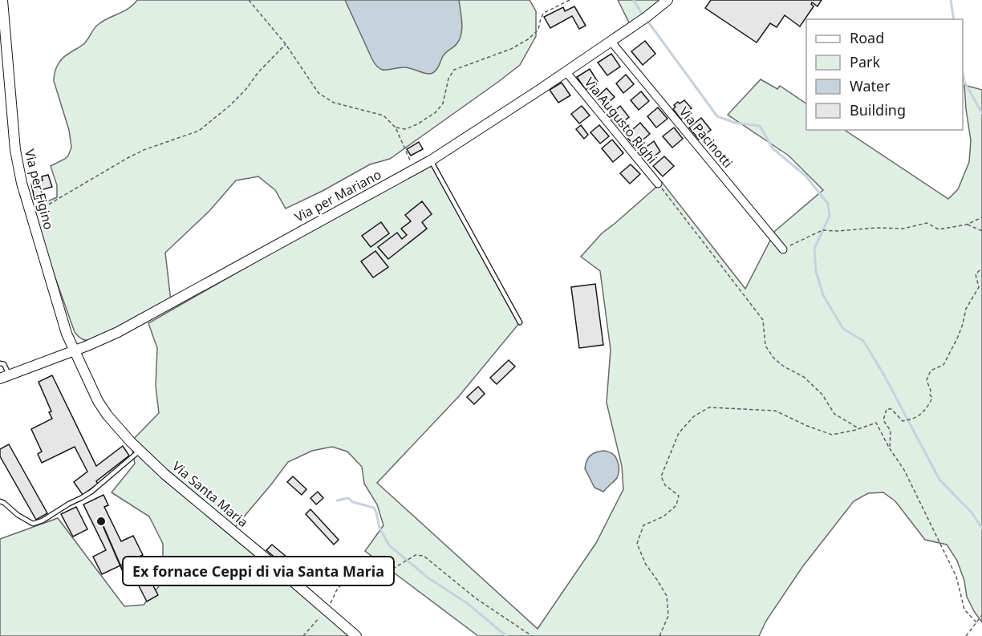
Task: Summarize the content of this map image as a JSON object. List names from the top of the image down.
{
  "streets": {
    "street": [
      "Via Augusto Righi",
      "Via Pacinotti",
      "Via per Figino",
      "Via per Mariano",
      "Via Santa Maria"
    ]
  },
  "crossings": [
    ["Via Augusto Righi", "Via per Mariano"],
    ["Via Pacinotti", "Via per Mariano"],
    ["Via per Figino", "Via per Mariano"],
    ["Via per Figino", "Via Santa Maria"],
    ["Via per Mariano", "Via Santa Maria"]
  ],
  "places": ["Ex fornace Ceppi di via Santa Maria"],
  "legend": [
    "Road",
    "Park",
    "Water",
    "Building"
  ]
}
